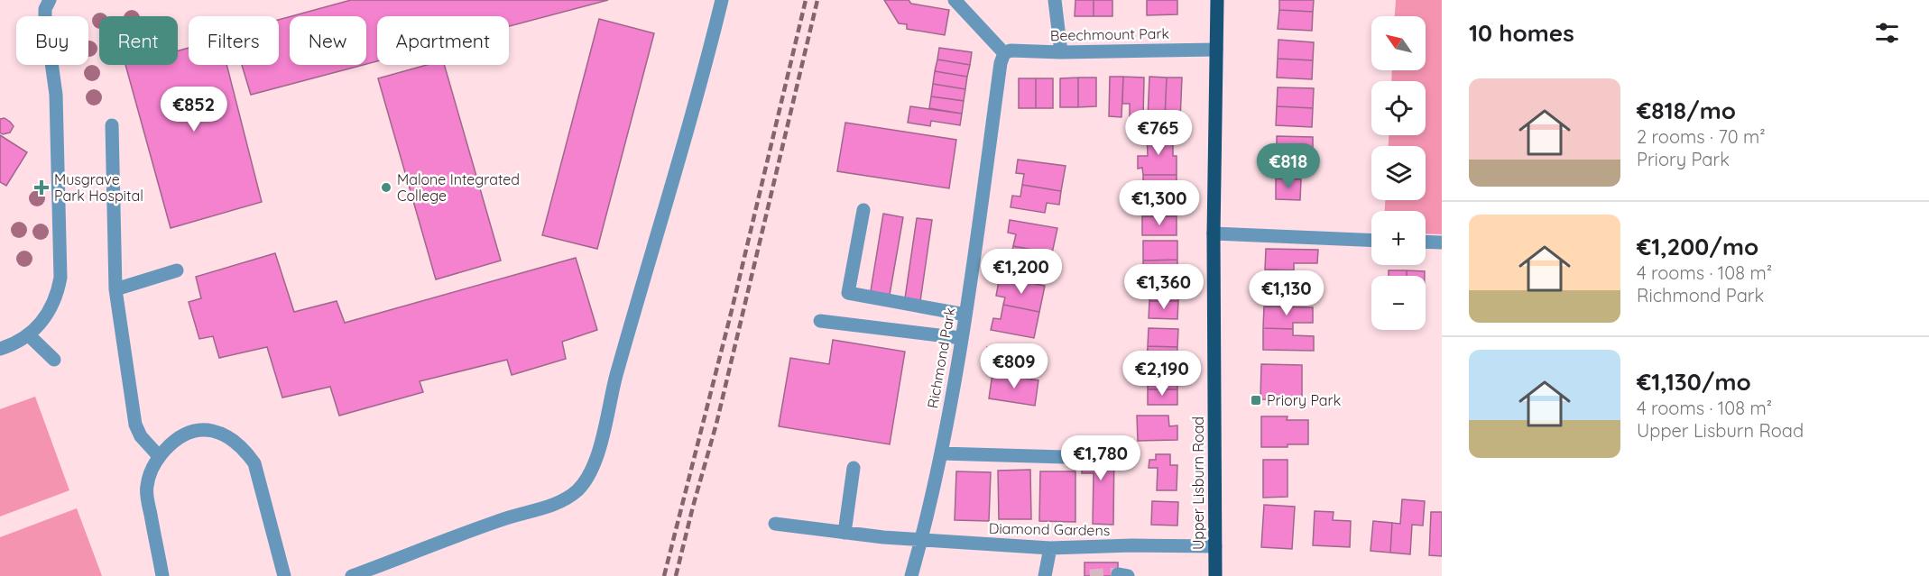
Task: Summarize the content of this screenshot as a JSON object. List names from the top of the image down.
{
  "streets": {
    "main road": ["Upper Lisburn Road"],
    "street": ["Beechmount Park", "Richmond Park", "Diamond Gardens"]
  },
  "crossings": [
    ["Beechmount Park", "Richmond Park"],
    ["Beechmount Park", "Upper Lisburn Road"],
    ["Richmond Park", "Diamond Gardens"],
    ["Upper Lisburn Road", "Diamond Gardens"]
  ],
  "places": {
    "health": ["Musgrave Park Hospital"],
    "other": ["Malone Integrated College"],
    "transit": ["Priory Park"]
  },
  "north": "top left",
  "page": {
    "heading": "10 homes",
    "map_buttons": ["+", "−"],
    "chip": [
      "Buy",
      "Rent",
      "Filters",
      "New",
      "Apartment"
    ],
    "list": [
      {
        "name": "€818/mo",
        "note": "2 rooms · 70 m² · Priory Park"
      },
      {
        "name": "€1,200/mo",
        "note": "4 rooms · 108 m² · Richmond Park"
      },
      {
        "name": "€1,130/mo",
        "note": "4 rooms · 108 m² · Upper Lisburn Road"
      }
    ],
    "price": [
      "€852",
      "€765",
      "€818",
      "€1,300",
      "€1,200",
      "€1,360",
      "€1,130",
      "€809",
      "€2,190",
      "€1,780"
    ]
  }
}
